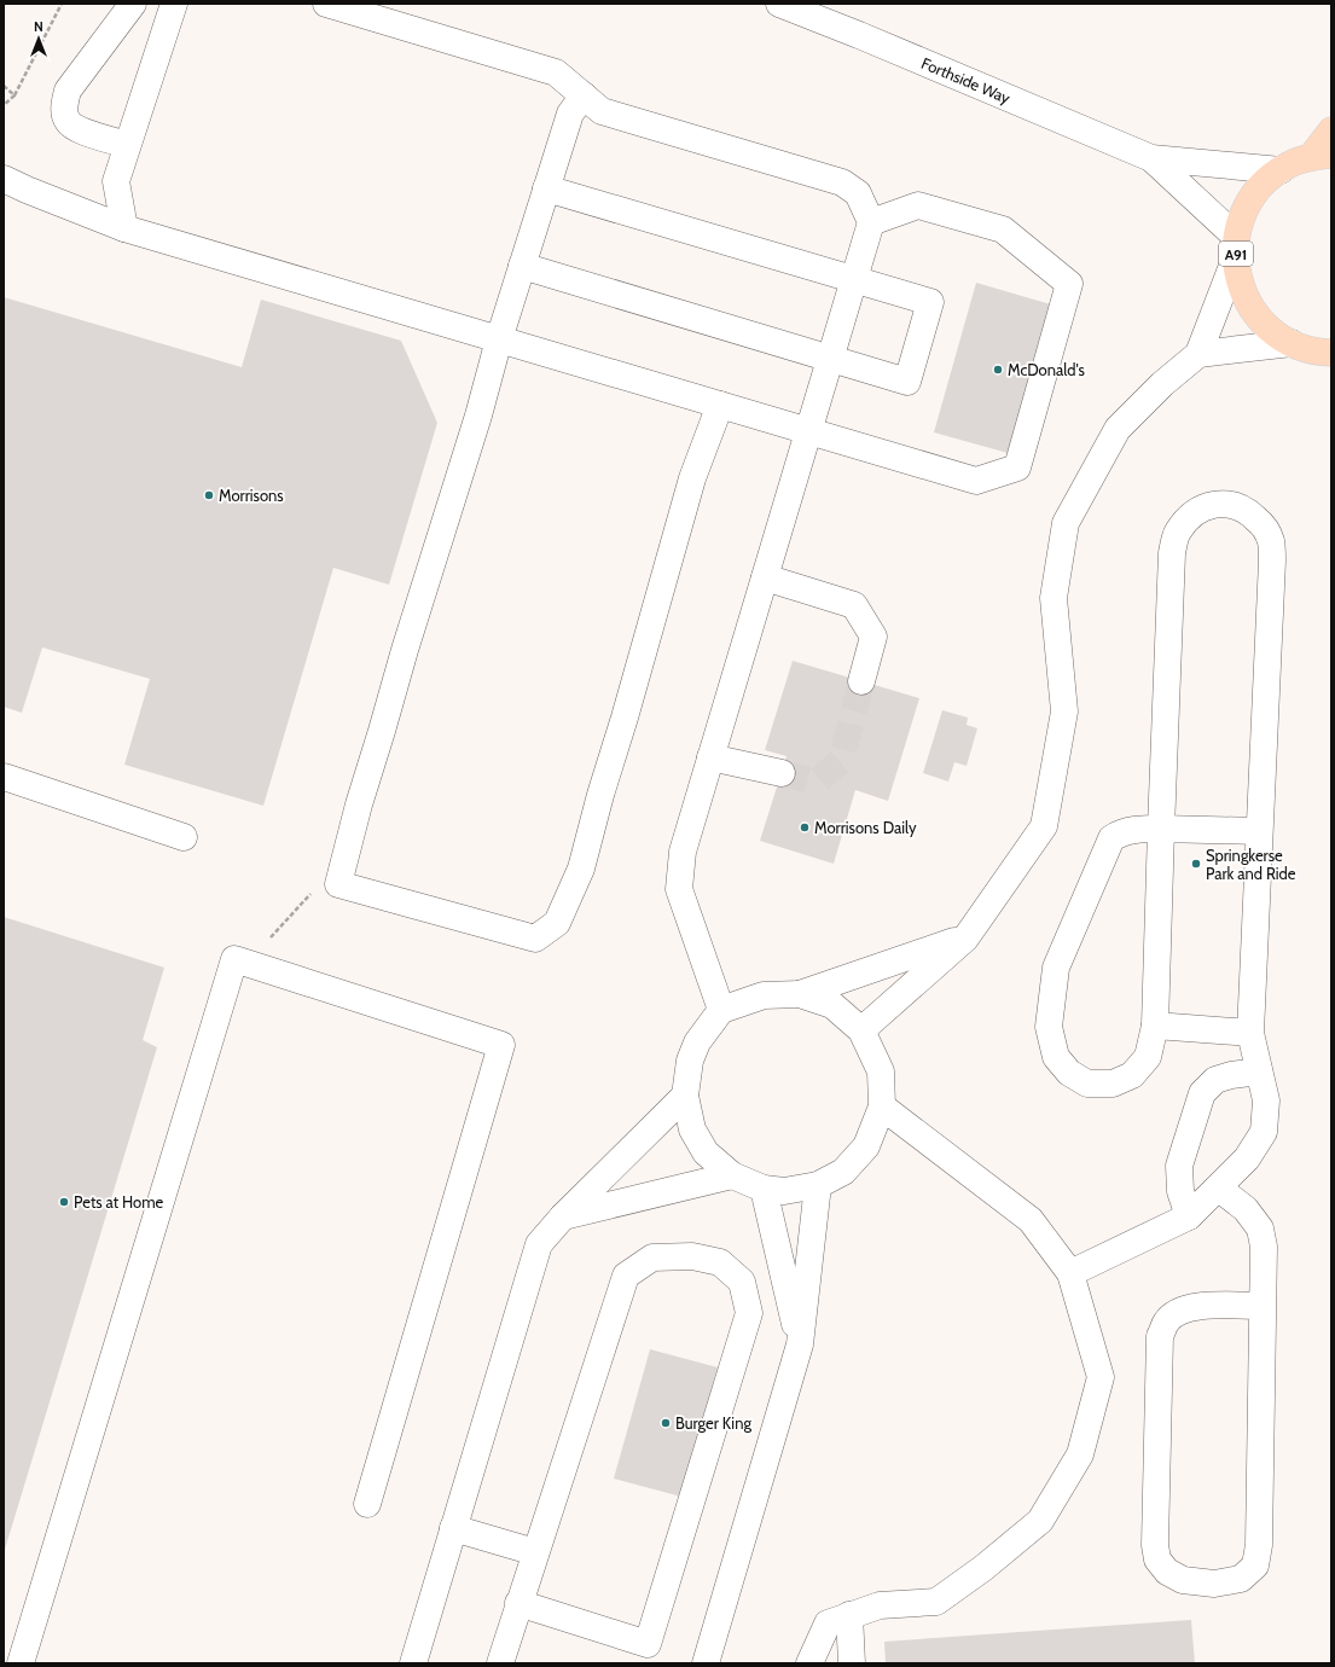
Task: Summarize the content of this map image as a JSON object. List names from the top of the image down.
{
  "streets": {
    "main road": ["A91"],
    "street": ["Forthside Way"]
  },
  "crossings": [
    ["Forthside Way", "A91"]
  ],
  "places": [
    "McDonald's",
    "Morrisons",
    "Morrisons Daily",
    "Springkerse Park and Ride",
    "Pets at Home",
    "Burger King"
  ],
  "north": "top"
}
